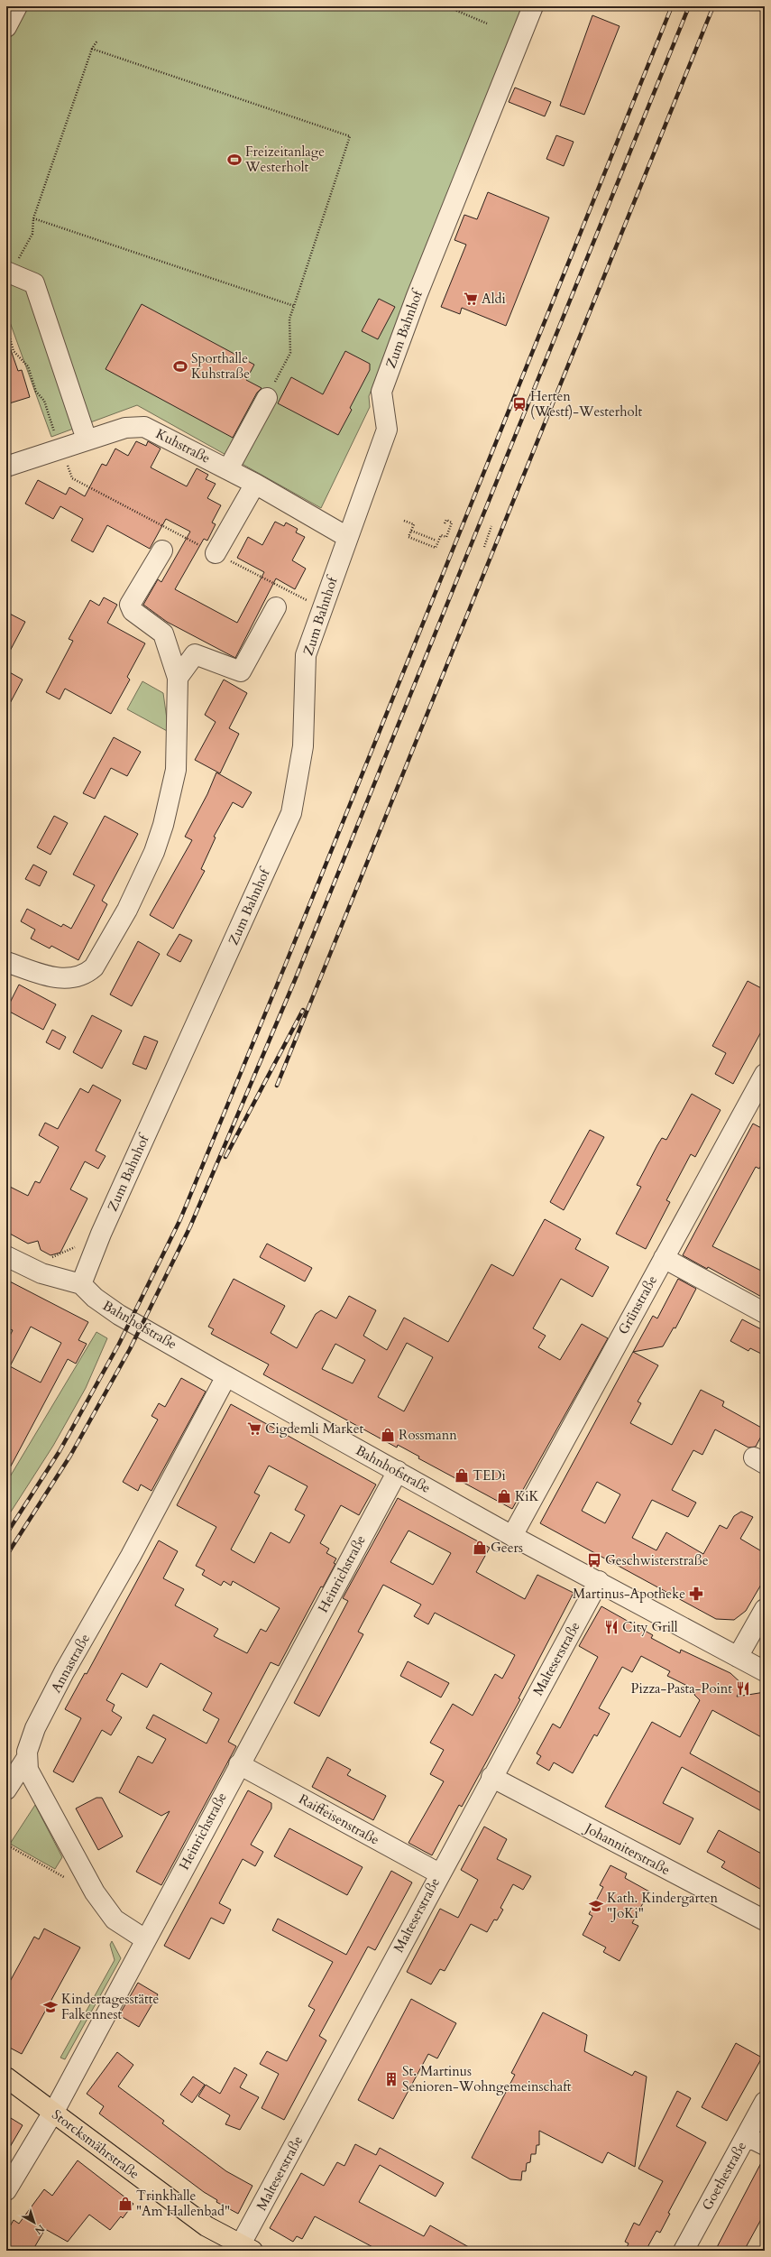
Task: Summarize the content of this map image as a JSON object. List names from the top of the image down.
{
  "streets": {
    "main road": ["Storcksmährstraße"],
    "street": [
      "Zum Bahnhof",
      "Kuhstraße",
      "Grünstraße",
      "Bahnhofstraße",
      "Heinrichstraße",
      "Malteserstraße",
      "Annastraße",
      "Raiffeisenstraße",
      "Johanniterstraße",
      "Goethestraße"
    ]
  },
  "crossings": [
    ["Zum Bahnhof", "Kuhstraße"],
    ["Zum Bahnhof", "Bahnhofstraße"],
    ["Grünstraße", "Bahnhofstraße"],
    ["Bahnhofstraße", "Heinrichstraße"],
    ["Bahnhofstraße", "Malteserstraße"],
    ["Bahnhofstraße", "Annastraße"],
    ["Heinrichstraße", "Raiffeisenstraße"],
    ["Heinrichstraße", "Storcksmährstraße"],
    ["Malteserstraße", "Raiffeisenstraße"],
    ["Malteserstraße", "Johanniterstraße"],
    ["Malteserstraße", "Storcksmährstraße"]
  ],
  "places": {
    "sports": ["Freizeitanlage Westerholt", "Sporthalle Kuhstraße"],
    "supermarket": ["Aldi", "Cigdemli Market"],
    "station": ["Herten (Westf)-Westerholt"],
    "shop": [
      "Rossmann",
      "TEDi",
      "KiK",
      "Geers",
      "Trinkhalle \"Am Hallenbad\""
    ],
    "bus stop": ["Geschwisterstraße"],
    "pharmacy": ["Martinus-Apotheke"],
    "restaurant": ["City Grill", "Pizza-Pasta-Point"],
    "school or university": ["Kath. Kindergarten \"JoKi\"", "Kindertagesstätte Falkennest"],
    "building": ["St. Martinus Senioren-Wohngemeinschaft"]
  },
  "north": "bottom right"
}
